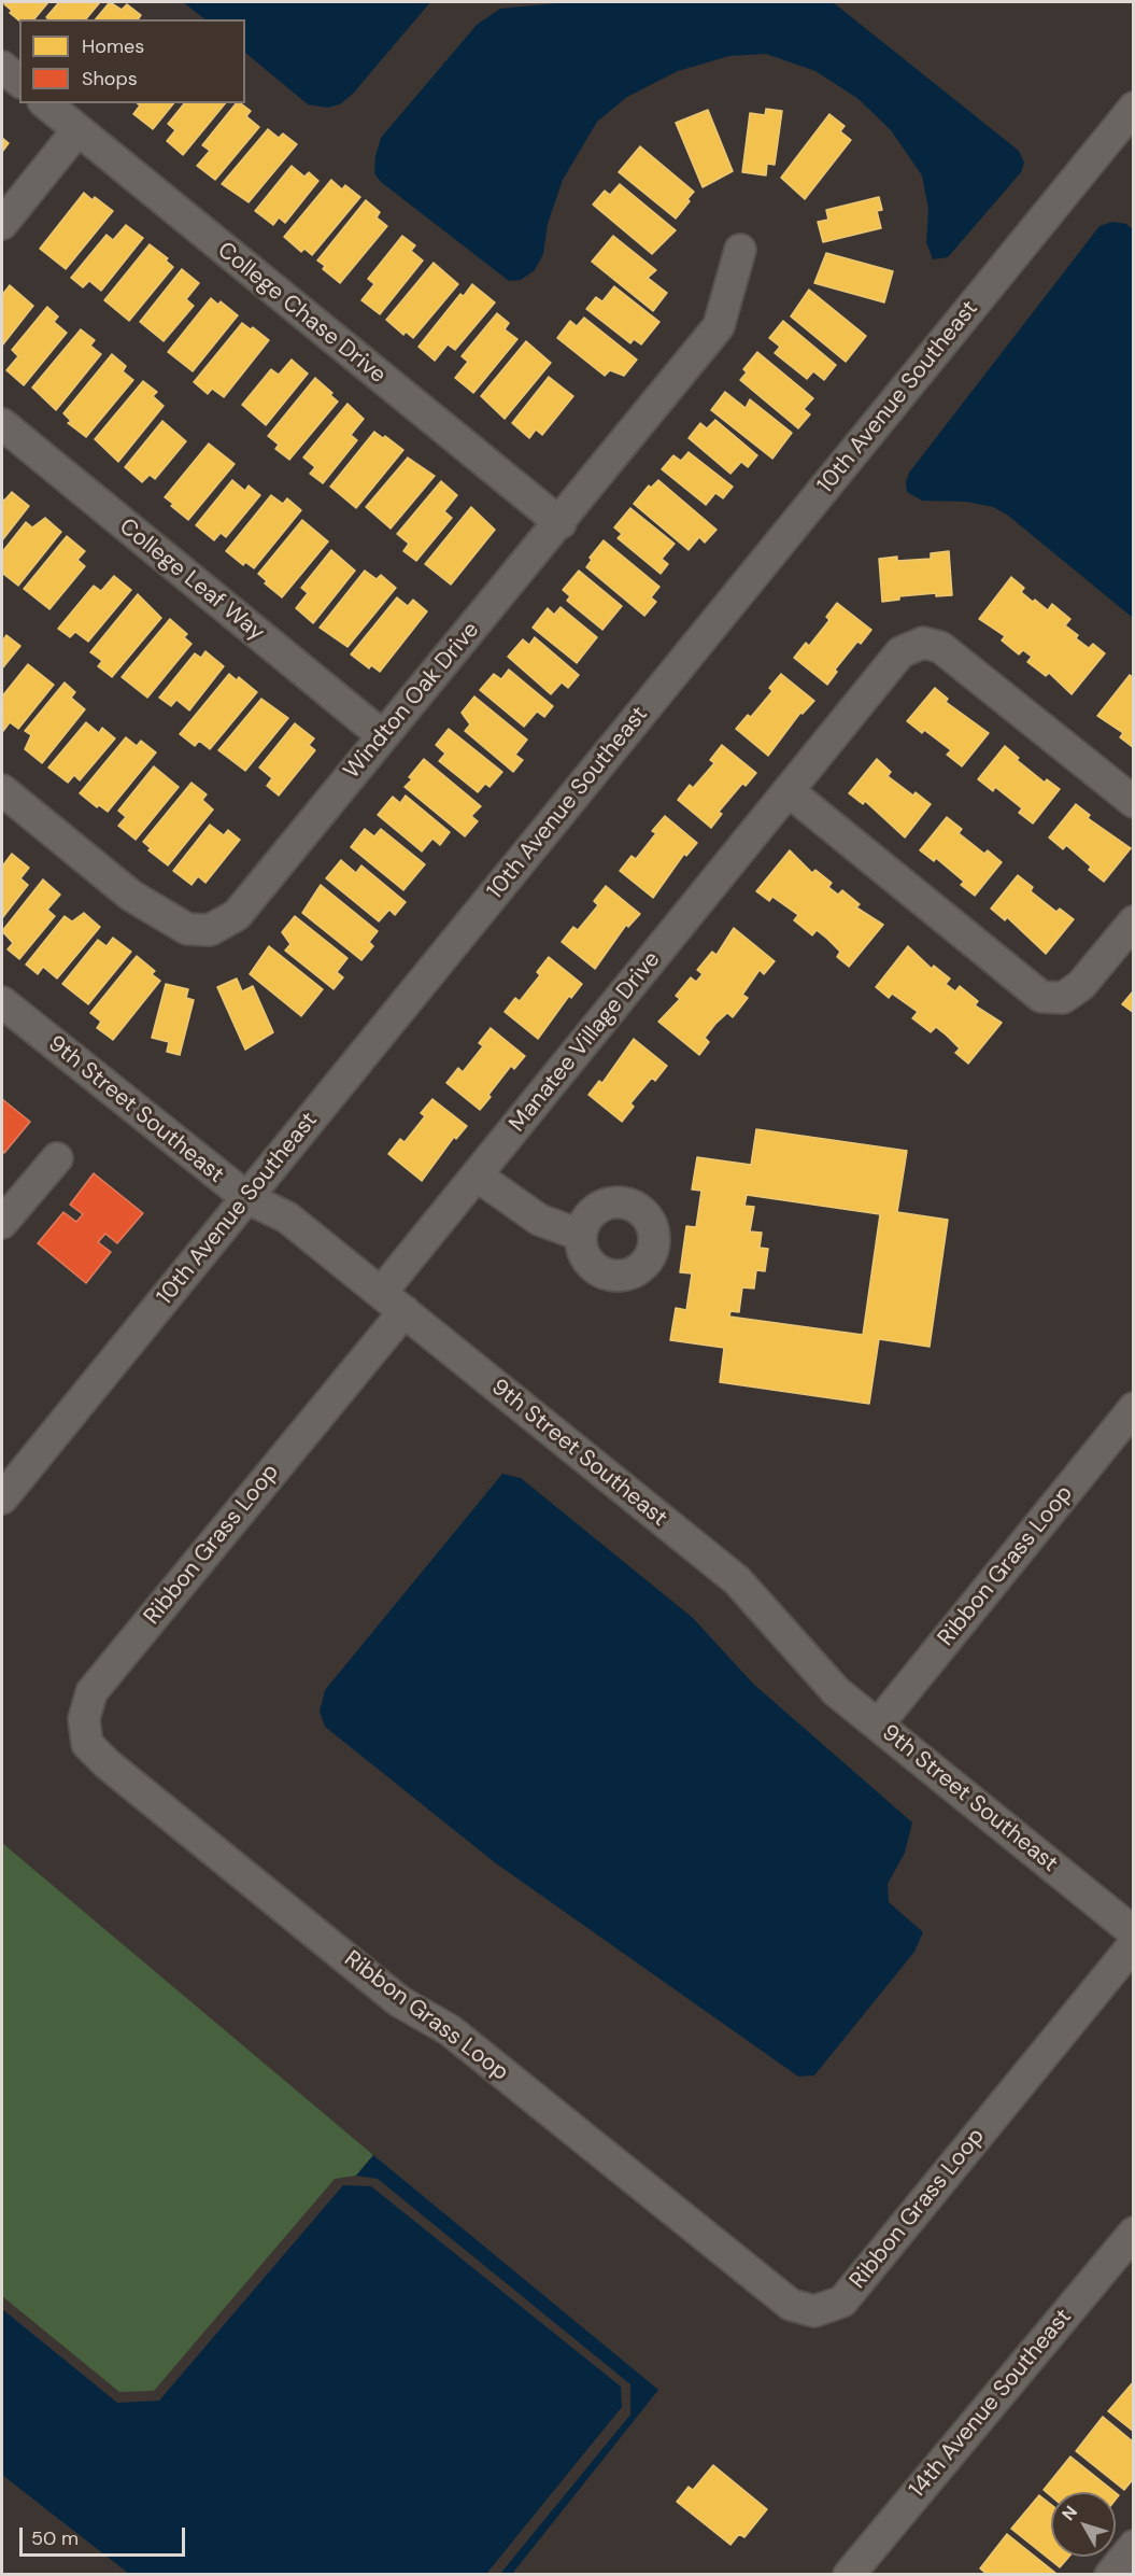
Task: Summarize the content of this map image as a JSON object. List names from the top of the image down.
{
  "streets": {
    "street": [
      "College Chase Drive",
      "10th Avenue Southeast",
      "College Leaf Way",
      "Windton Oak Drive",
      "Manatee Village Drive",
      "9th Street Southeast",
      "Ribbon Grass Loop",
      "14th Avenue Southeast"
    ]
  },
  "crossings": [
    ["College Chase Drive", "Windton Oak Drive"],
    ["10th Avenue Southeast", "9th Street Southeast"],
    ["College Leaf Way", "Windton Oak Drive"],
    ["Manatee Village Drive", "9th Street Southeast"],
    ["Manatee Village Drive", "Ribbon Grass Loop"],
    ["9th Street Southeast", "Ribbon Grass Loop"]
  ],
  "legend": ["Homes", "Shops"],
  "scale_bar": "50 m",
  "north": "top left"
}
